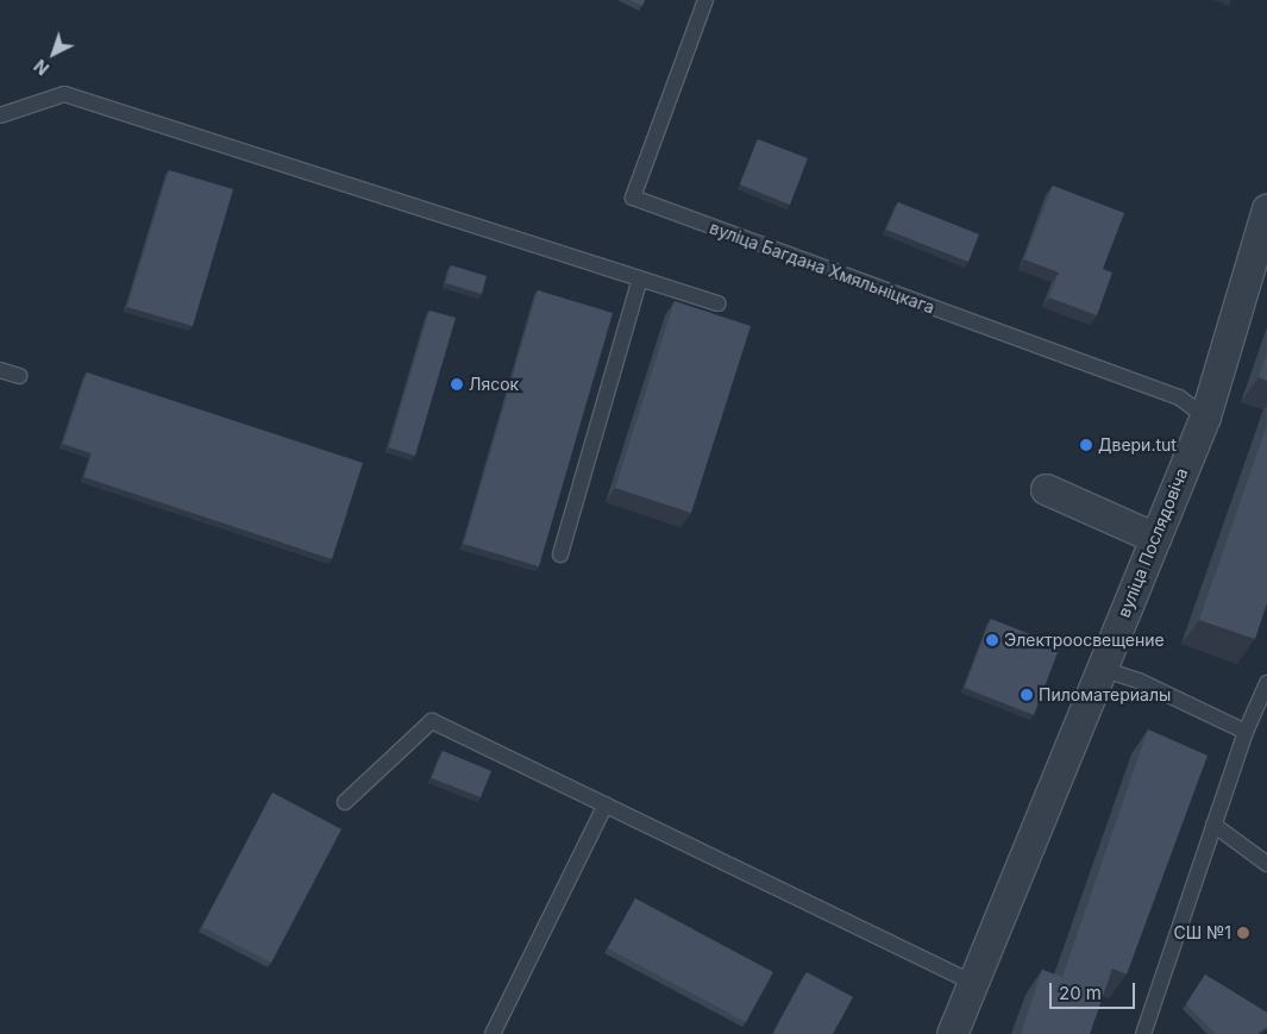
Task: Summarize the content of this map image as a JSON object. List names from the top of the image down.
{
  "streets": {
    "street": ["вуліца Послядовіча"],
    "lane": ["вуліца Багдана Хмяльніцкага"]
  },
  "crossings": [
    ["вуліца Багдана Хмяльніцкага", "вуліца Послядовіча"]
  ],
  "places": [
    "Лясок",
    "Двери.tut",
    "Электроосвещение",
    "Пиломатериалы",
    "СШ №1"
  ],
  "scale_bar": "20 m",
  "north": "bottom left"
}
